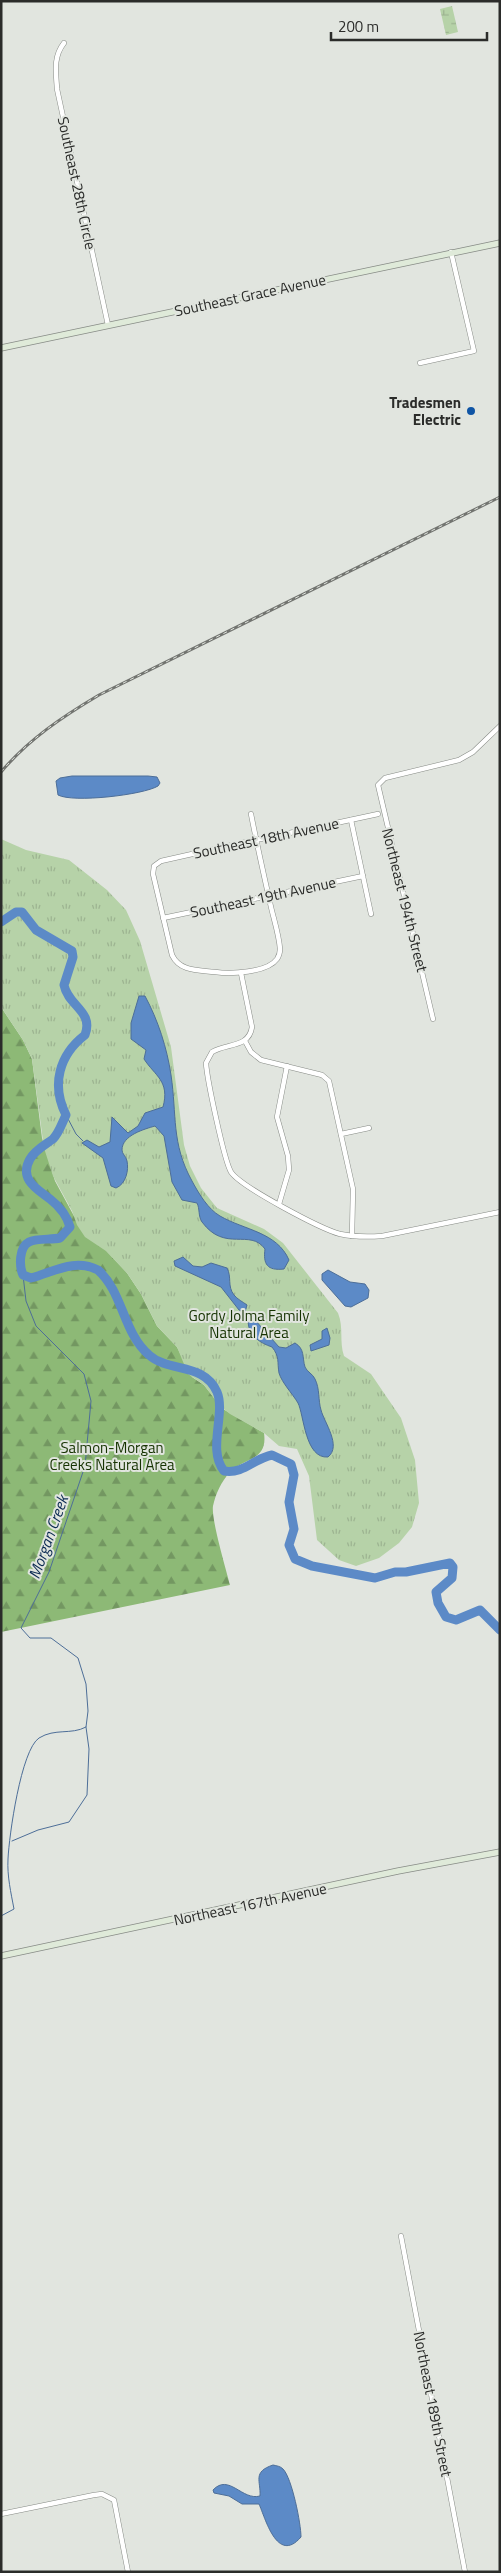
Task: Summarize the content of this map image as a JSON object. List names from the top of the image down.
{
  "streets": {
    "street": [
      "Southeast 28th Circle",
      "Southeast Grace Avenue",
      "Southeast 18th Avenue",
      "Southeast 19th Avenue",
      "Northeast 194th Street",
      "Northeast 167th Avenue",
      "Northeast 189th Street"
    ]
  },
  "crossings": [
    ["Southeast 28th Circle", "Southeast Grace Avenue"],
    ["Southeast 18th Avenue", "Southeast 19th Avenue"]
  ],
  "water": ["Morgan Creek"],
  "parks": ["Gordy Jolma Family Natural Area", "Salmon-Morgan Creeks Natural Area"],
  "places": ["Tradesmen Electric"],
  "scale_bar": "200 m"
}
